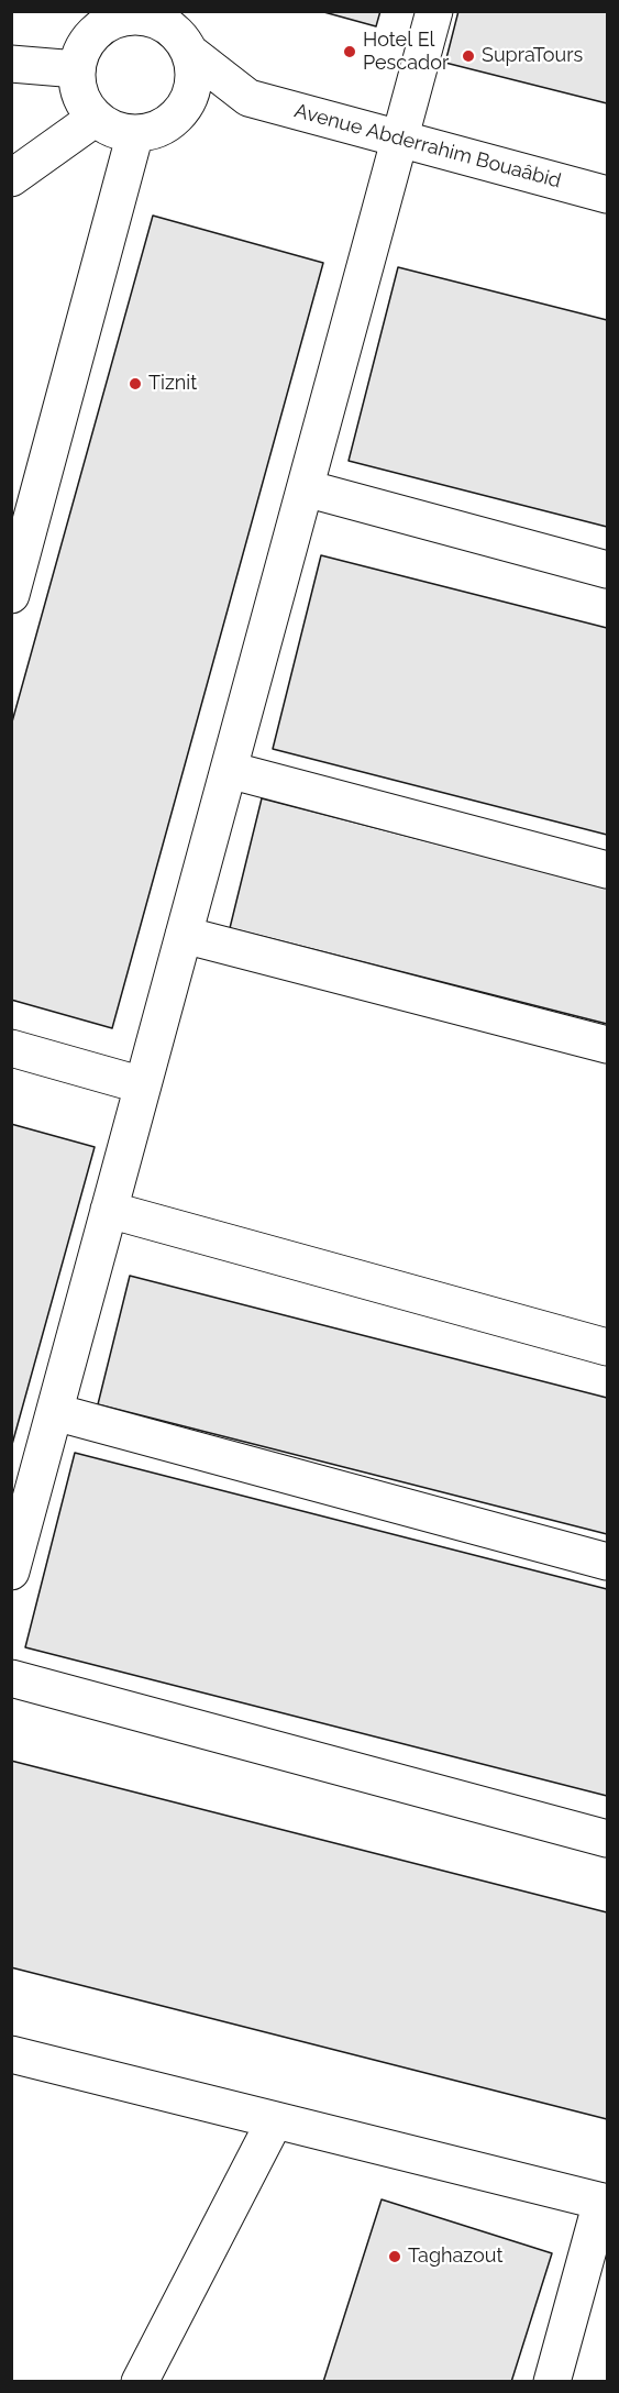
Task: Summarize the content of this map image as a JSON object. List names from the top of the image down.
{
  "streets": {
    "street": ["Avenue Abderrahim Bouaâbid"]
  },
  "places": [
    "Hotel El Pescador",
    "SupraTours",
    "Tiznit",
    "Taghazout"
  ]
}
